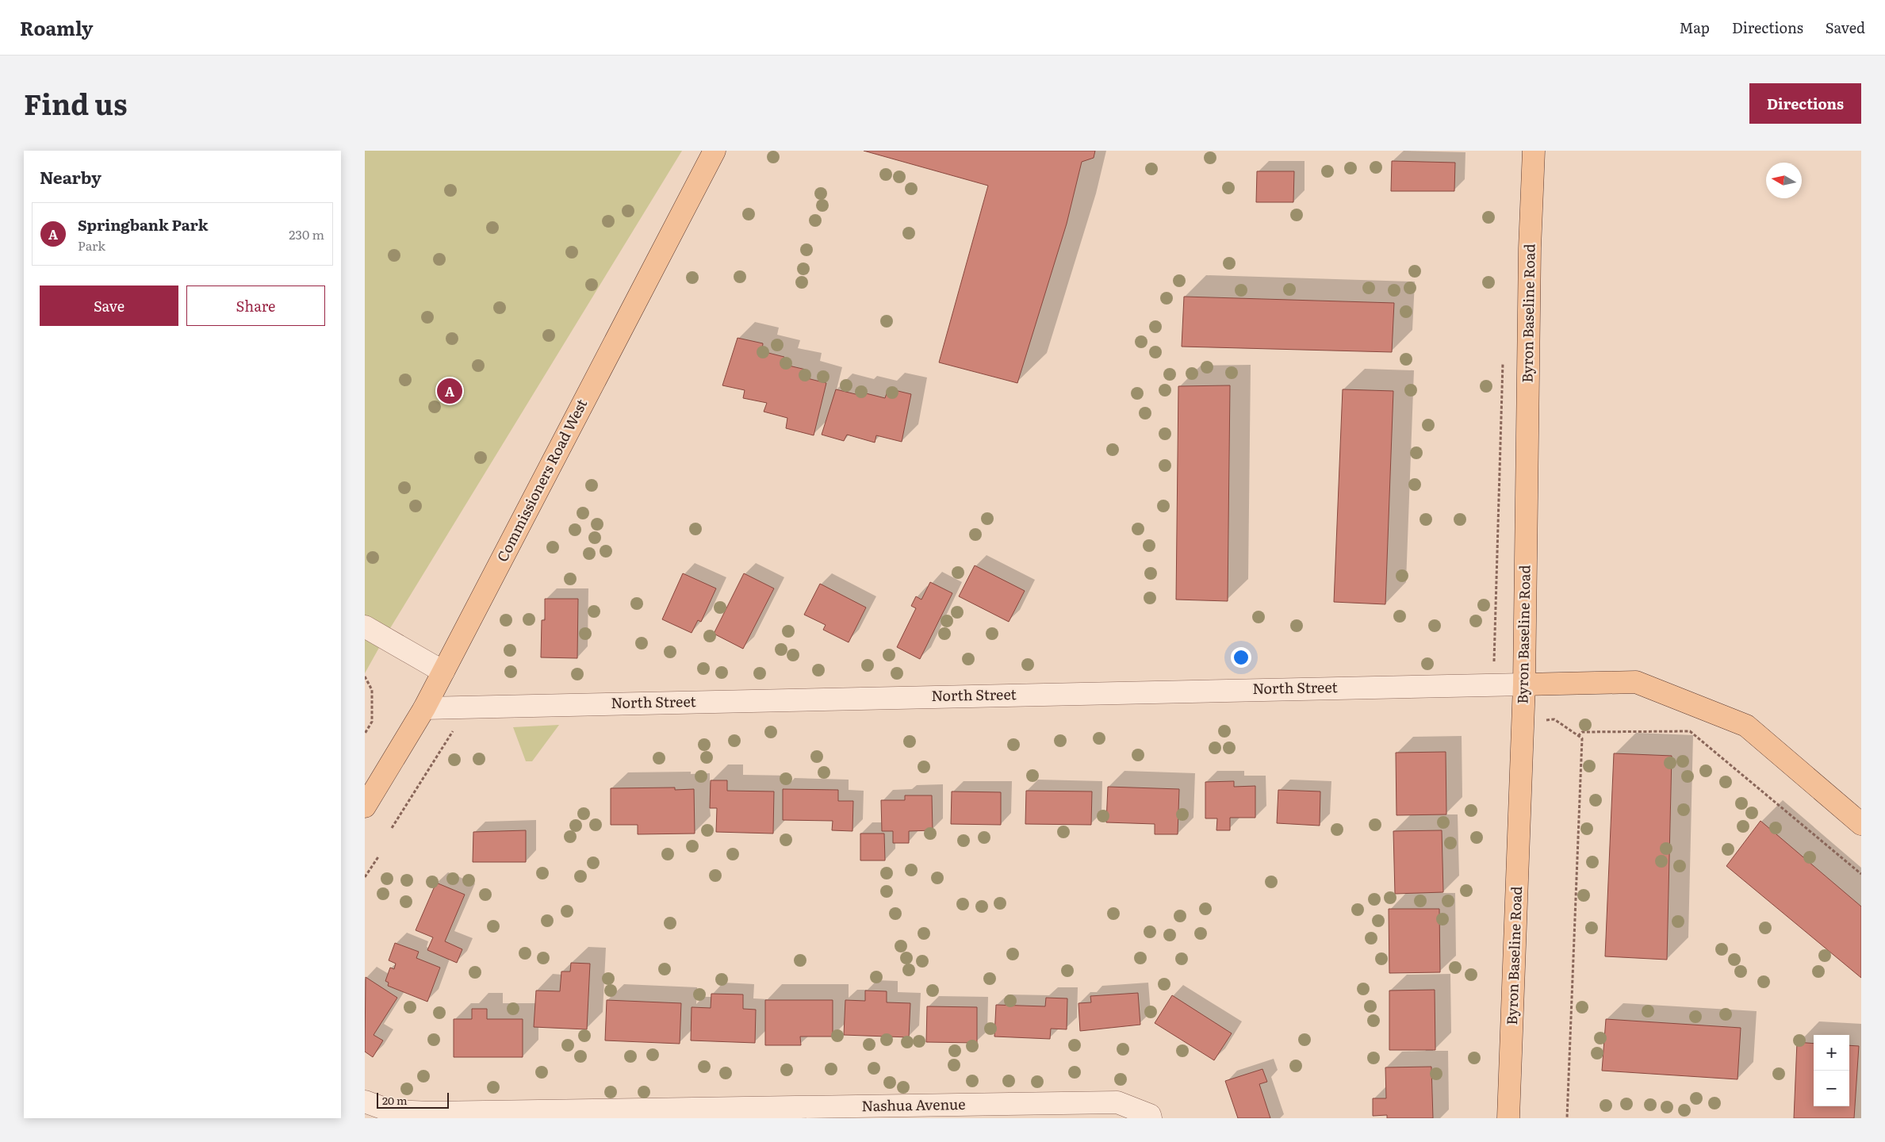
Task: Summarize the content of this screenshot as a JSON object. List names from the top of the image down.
{
  "streets": {
    "main road": ["Byron Baseline Road", "Commissioners Road West"],
    "street": ["North Street", "Nashua Avenue"]
  },
  "crossings": [
    ["Byron Baseline Road", "North Street"],
    ["Commissioners Road West", "North Street"]
  ],
  "scale_bar": "20 m",
  "north": "left",
  "page": {
    "header": "Roamly",
    "nav": ["Map", "Directions", "Saved"],
    "title": "Find us",
    "buttons": [
      "Directions",
      ["Save", "Share"]
    ],
    "heading": "Nearby",
    "list": [
      {
        "mark": "A",
        "name": "Springbank Park",
        "note": "Park",
        "value": "230 m"
      }
    ],
    "pins": "A",
    "map_buttons": ["+", "−"],
    "scale": "20 m"
  }
}
